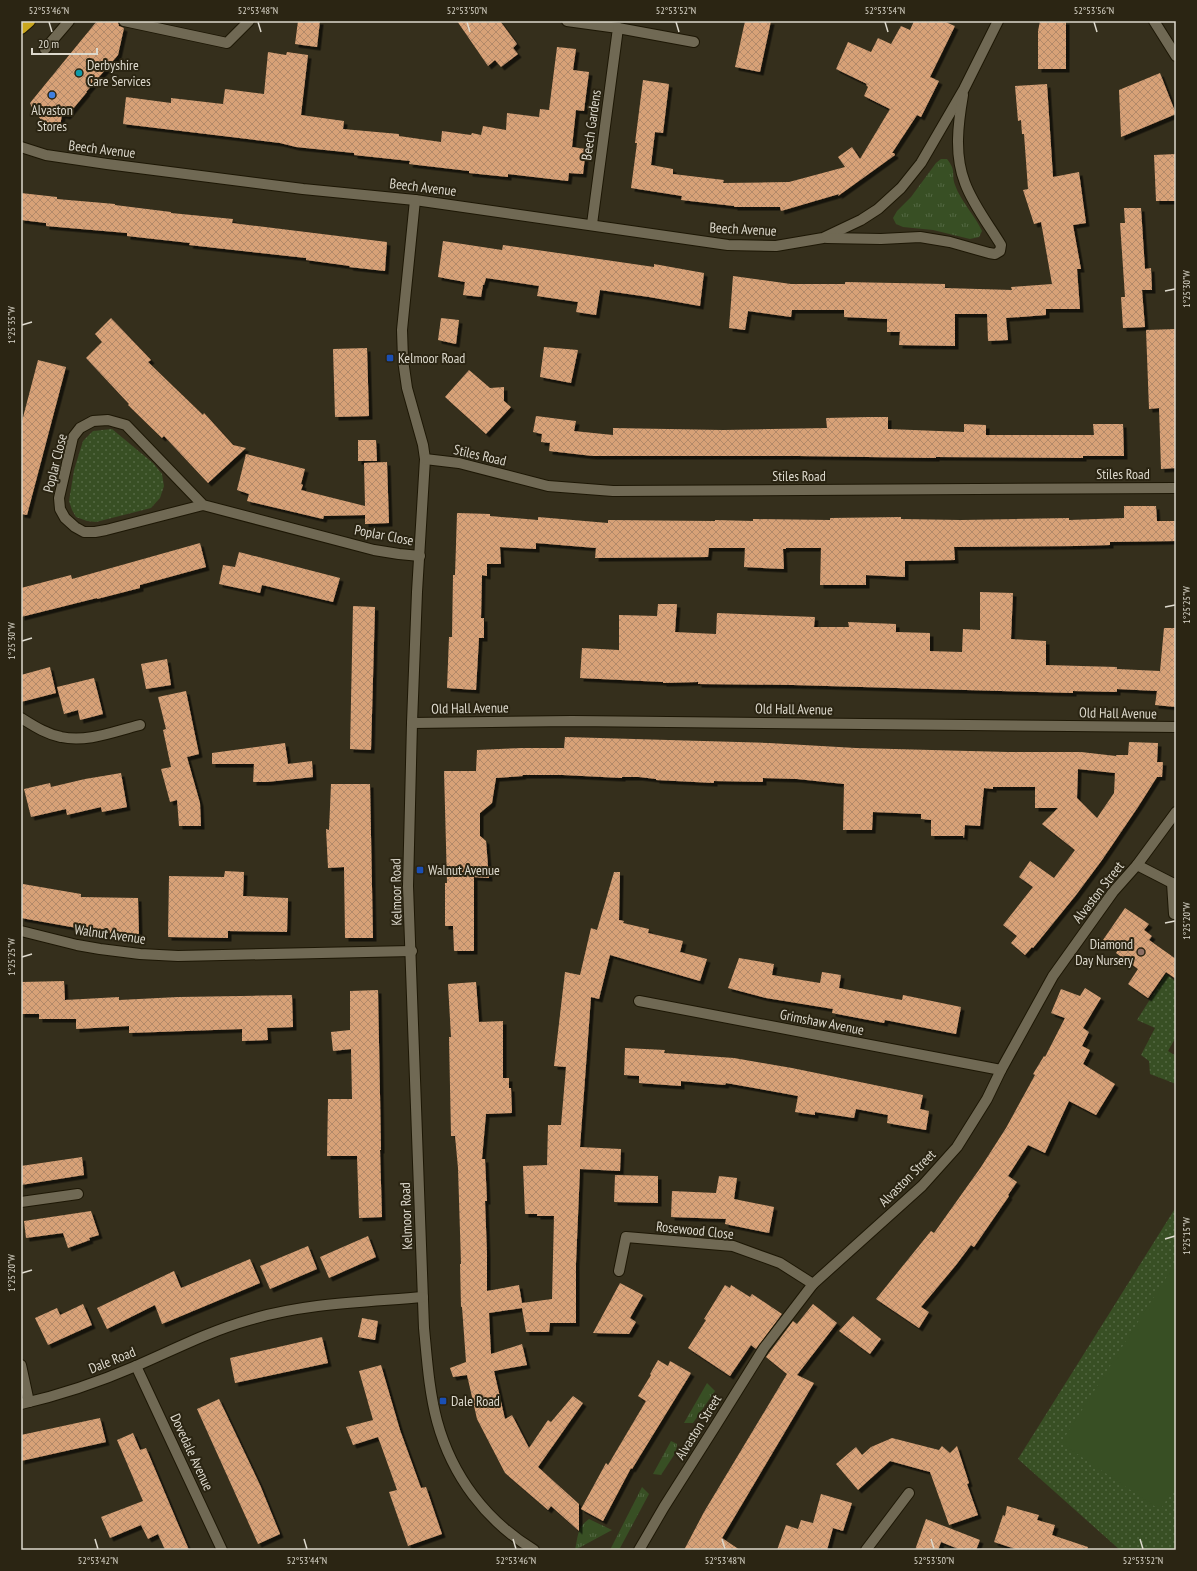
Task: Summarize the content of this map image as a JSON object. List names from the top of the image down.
{
  "streets": {
    "street": [
      "Beech Gardens",
      "Beech Avenue",
      "Stiles Road",
      "Poplar Close",
      "Old Hall Avenue",
      "Kelmoor Road",
      "Alvaston Street",
      "Walnut Avenue",
      "Grimshaw Avenue",
      "Rosewood Close",
      "Dale Road",
      "Dovedale Avenue"
    ]
  },
  "crossings": [
    ["Beech Gardens", "Beech Avenue"],
    ["Beech Avenue", "Kelmoor Road"],
    ["Stiles Road", "Kelmoor Road"],
    ["Poplar Close", "Kelmoor Road"],
    ["Old Hall Avenue", "Kelmoor Road"],
    ["Kelmoor Road", "Walnut Avenue"],
    ["Kelmoor Road", "Dale Road"],
    ["Alvaston Street", "Grimshaw Avenue"],
    ["Alvaston Street", "Rosewood Close"],
    ["Dale Road", "Dovedale Avenue"]
  ],
  "places": {
    "other": ["Derbyshire Care Services", "Alvaston Stores", "Diamond Day Nursery"],
    "transit": ["Kelmoor Road", "Walnut Avenue", "Dale Road"]
  },
  "scale_bar": "20 m",
  "coordinates": [
    "52°53'46\"N",
    "52°53'48\"N",
    "52°53'50\"N",
    "52°53'52\"N",
    "52°53'54\"N",
    "52°53'56\"N",
    "1°25'30\"W",
    "1°25'35\"W",
    "1°25'25\"W",
    "1°25'20\"W",
    "1°25'15\"W",
    "52°53'42\"N",
    "52°53'44\"N"
  ]
}
